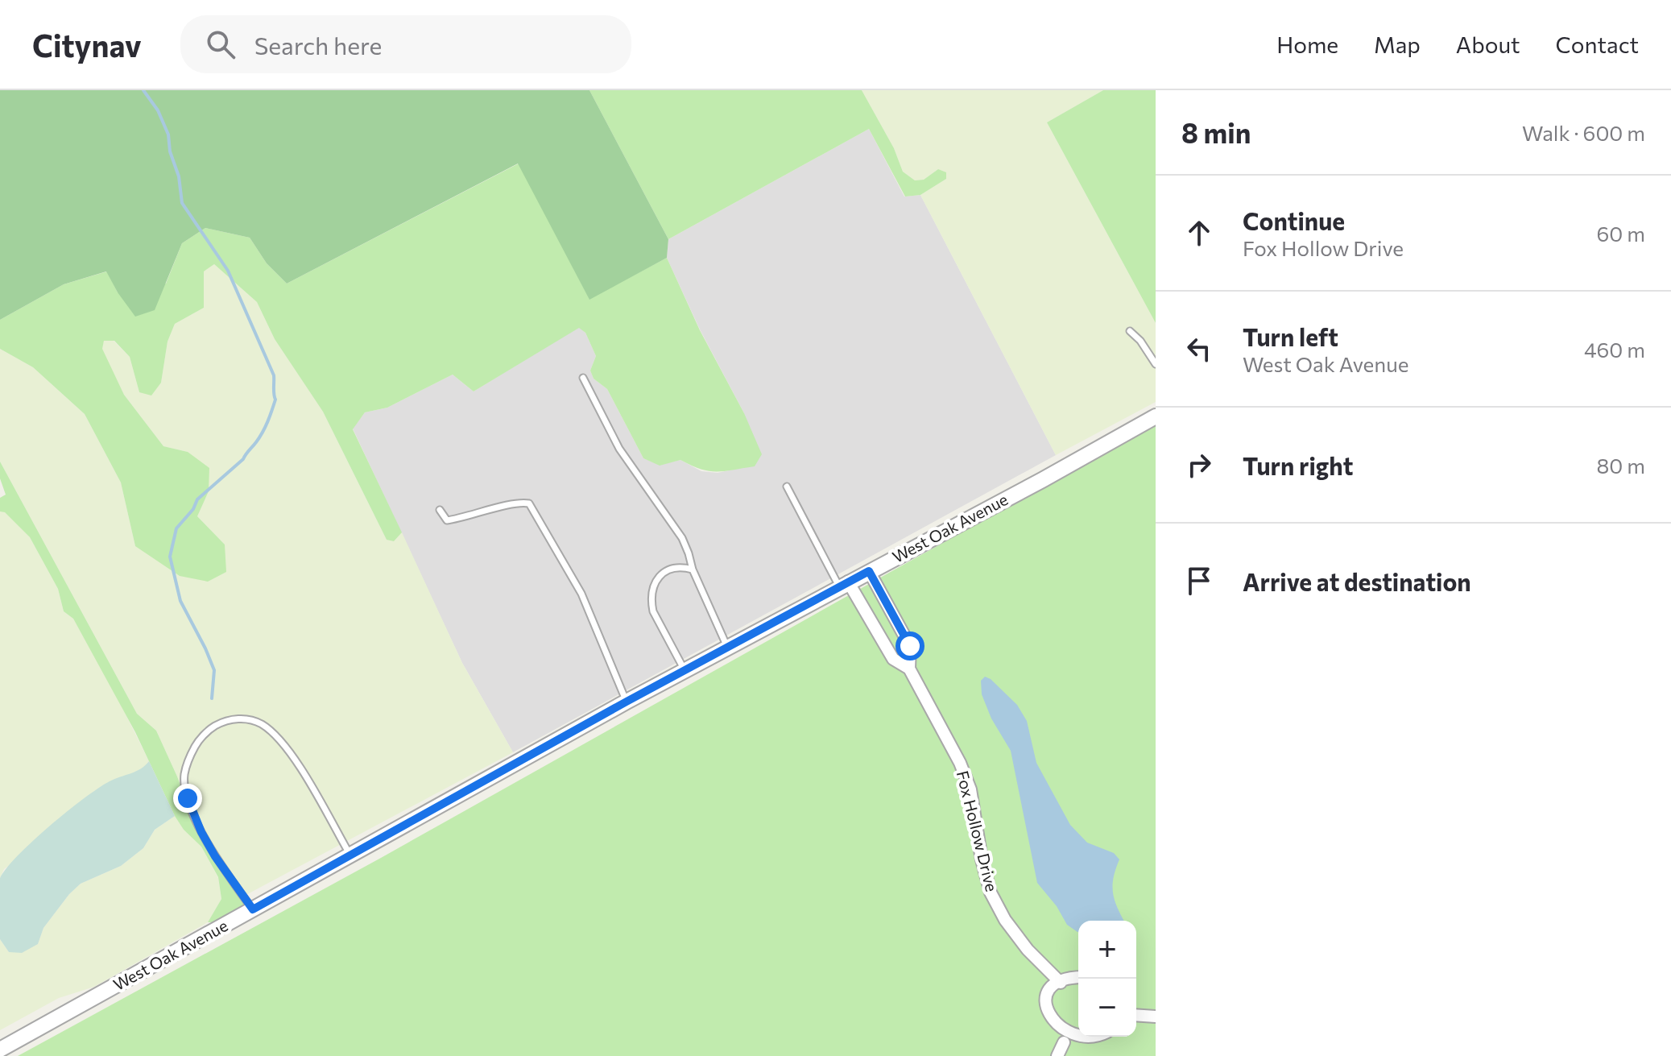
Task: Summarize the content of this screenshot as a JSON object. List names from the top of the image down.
{
  "streets": {
    "street": ["West Oak Avenue", "Fox Hollow Drive"]
  },
  "crossings": [
    ["West Oak Avenue", "Fox Hollow Drive"]
  ],
  "page": {
    "header": "Citynav",
    "search": "Search here",
    "nav": [
      "Home",
      "Map",
      "About",
      "Contact"
    ],
    "heading": ["8 min", "Walk · 600 m"],
    "list": [
      ["Continue", "Fox Hollow Drive", "60 m"],
      ["Turn left", "West Oak Avenue", "460 m"],
      ["Turn right", "80 m"],
      "Arrive at destination"
    ],
    "map_buttons": ["+", "−"]
  }
}
